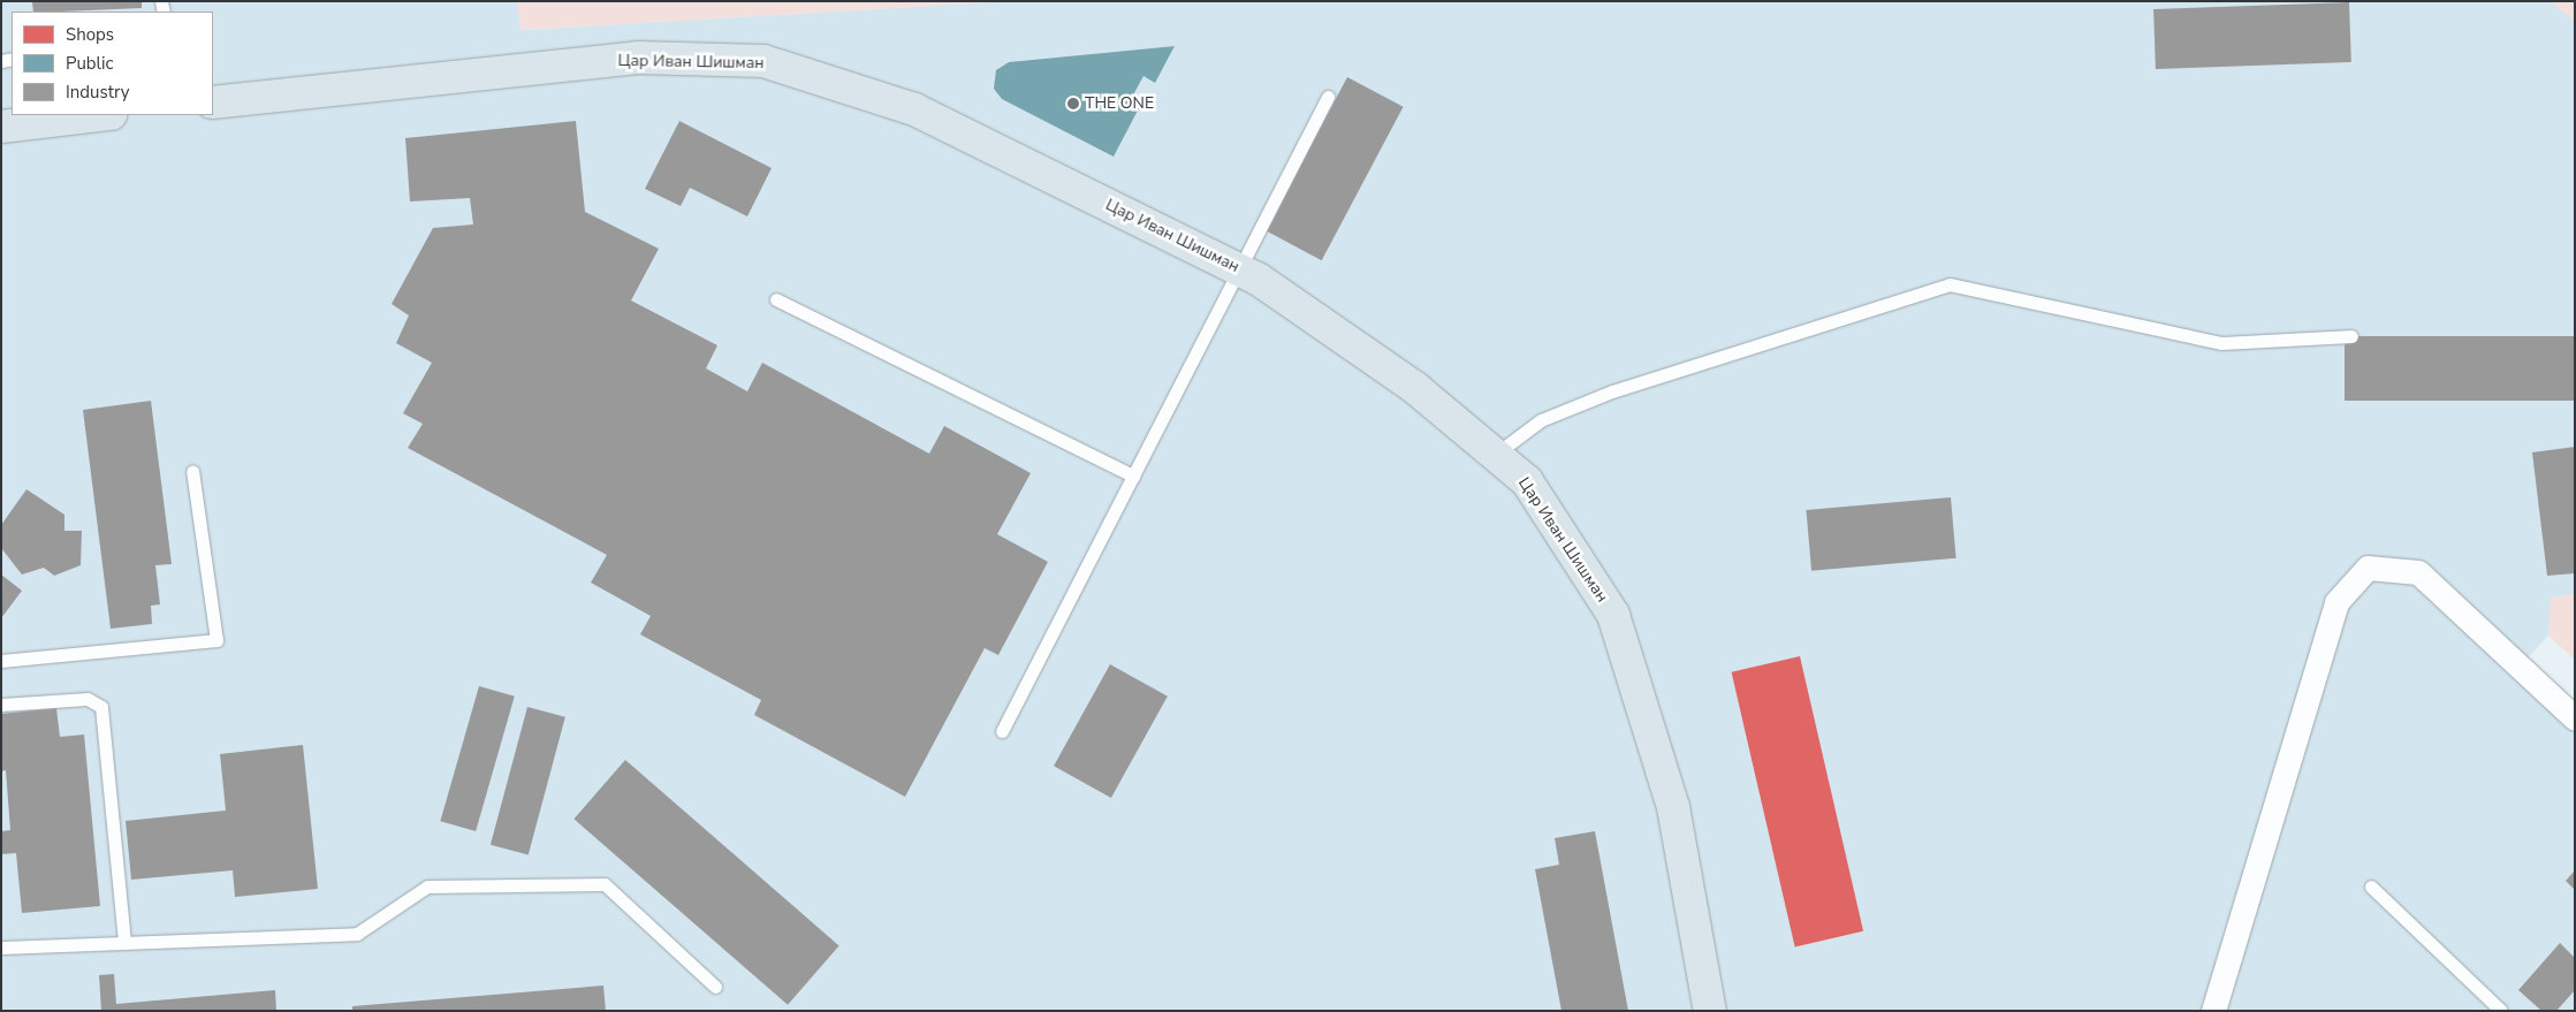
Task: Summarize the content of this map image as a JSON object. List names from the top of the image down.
{
  "streets": {
    "main road": ["Цар Иван Шишман"]
  },
  "places": ["THE ONE"],
  "legend": ["Shops", "Public", "Industry"]
}
